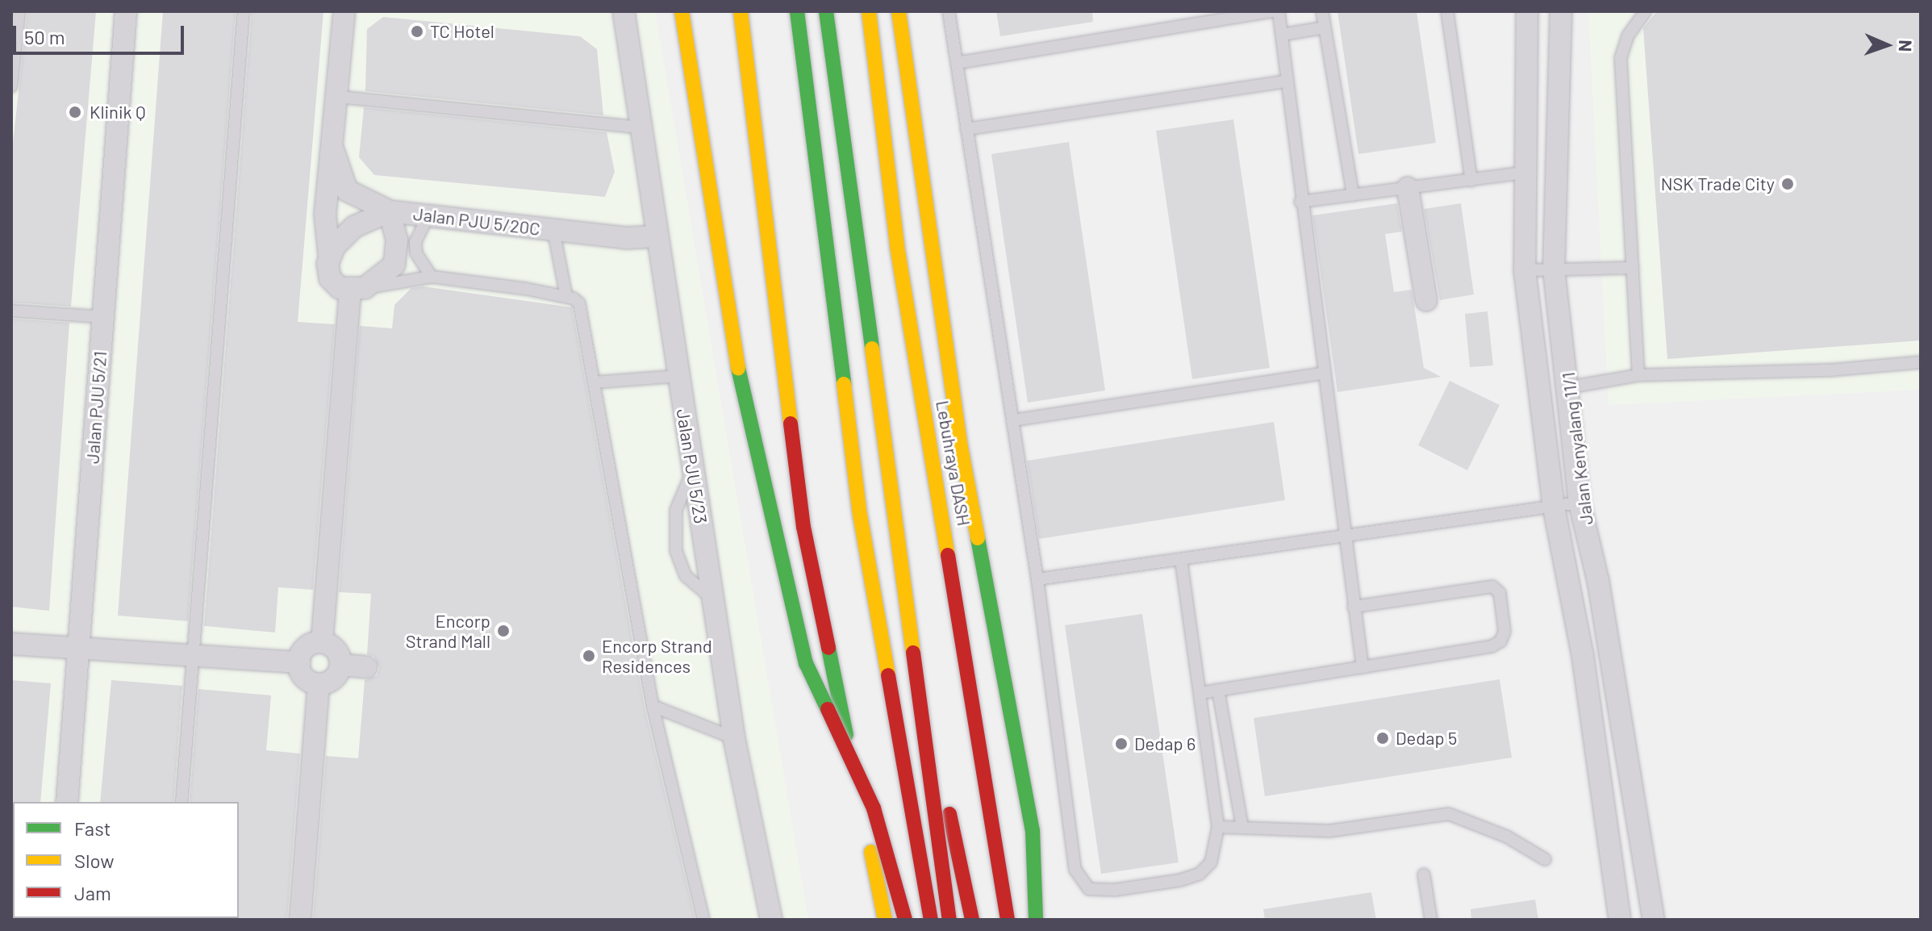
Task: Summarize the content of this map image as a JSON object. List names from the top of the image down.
{
  "streets": {
    "highway": ["Lebuhraya DASH"],
    "street": [
      "Jalan PJU 5/20C",
      "Jalan PJU 5/21",
      "Jalan Kenyalang 11/1",
      "Jalan PJU 5/23"
    ]
  },
  "crossings": [
    ["Jalan PJU 5/20C", "Jalan PJU 5/23"]
  ],
  "places": [
    "TC Hotel",
    "Klinik Q",
    "NSK Trade City",
    "Encorp Strand Mall",
    "Encorp Strand Residences",
    "Dedap 5",
    "Dedap 6"
  ],
  "legend": ["Fast", "Slow", "Jam"],
  "scale_bar": "50 m",
  "north": "right"
}
